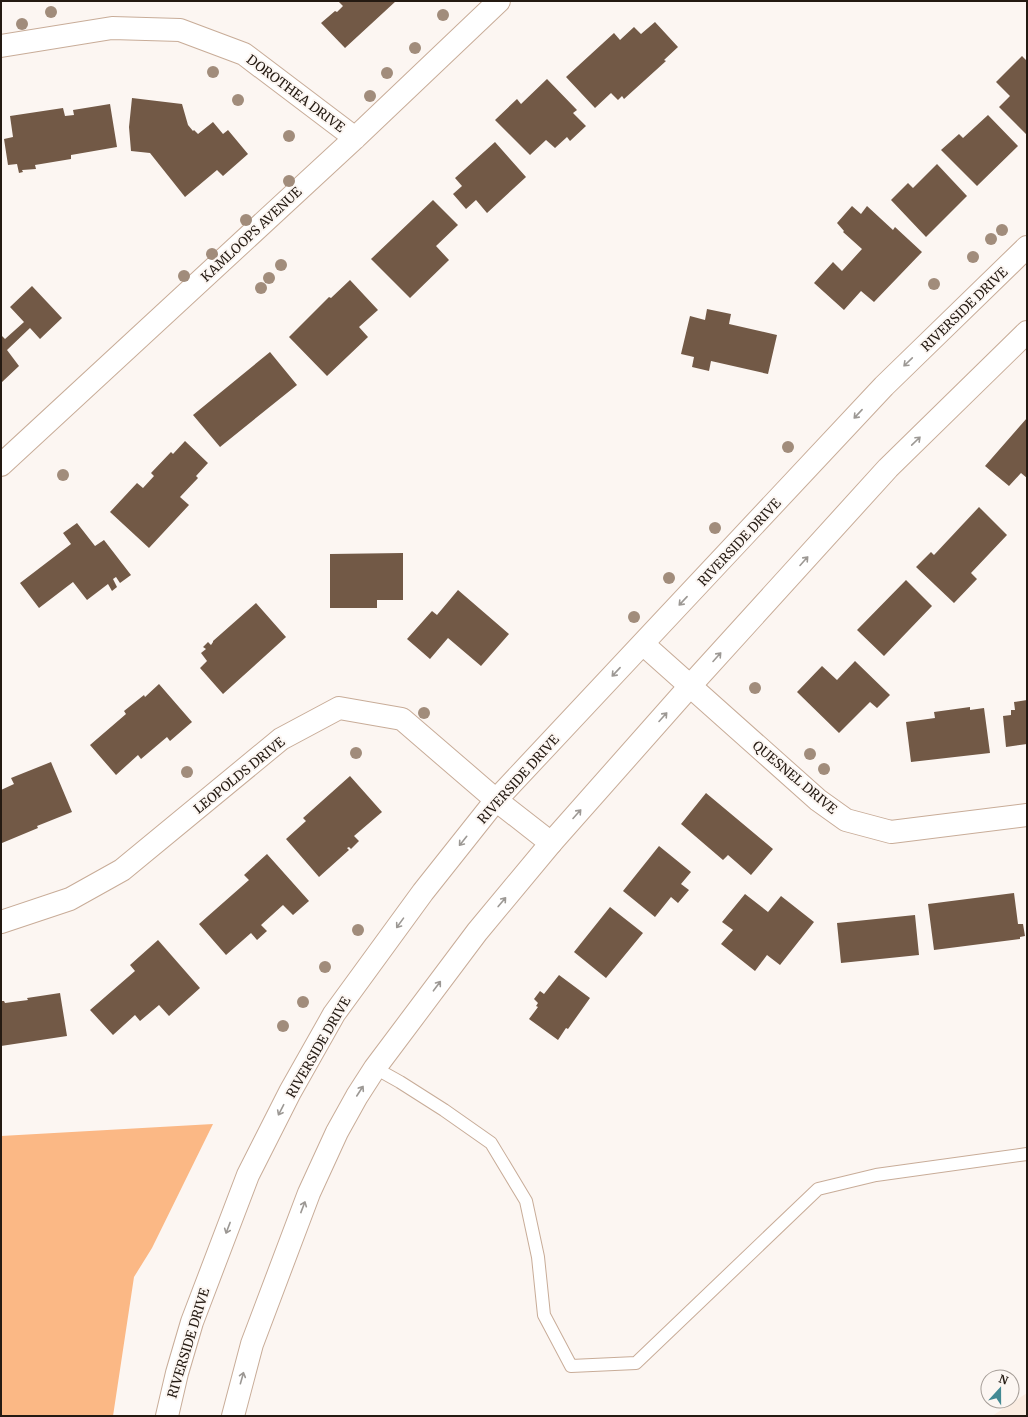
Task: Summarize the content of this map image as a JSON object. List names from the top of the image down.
{
  "streets": {
    "main road": [
      "DOROTHEA DRIVE",
      "KAMLOOPS AVENUE",
      "RIVERSIDE DRIVE",
      "LEOPOLDS DRIVE",
      "QUESNEL DRIVE"
    ]
  },
  "crossings": [
    ["DOROTHEA DRIVE", "KAMLOOPS AVENUE"],
    ["RIVERSIDE DRIVE", "LEOPOLDS DRIVE"],
    ["RIVERSIDE DRIVE", "QUESNEL DRIVE"]
  ],
  "north": "top"
}
